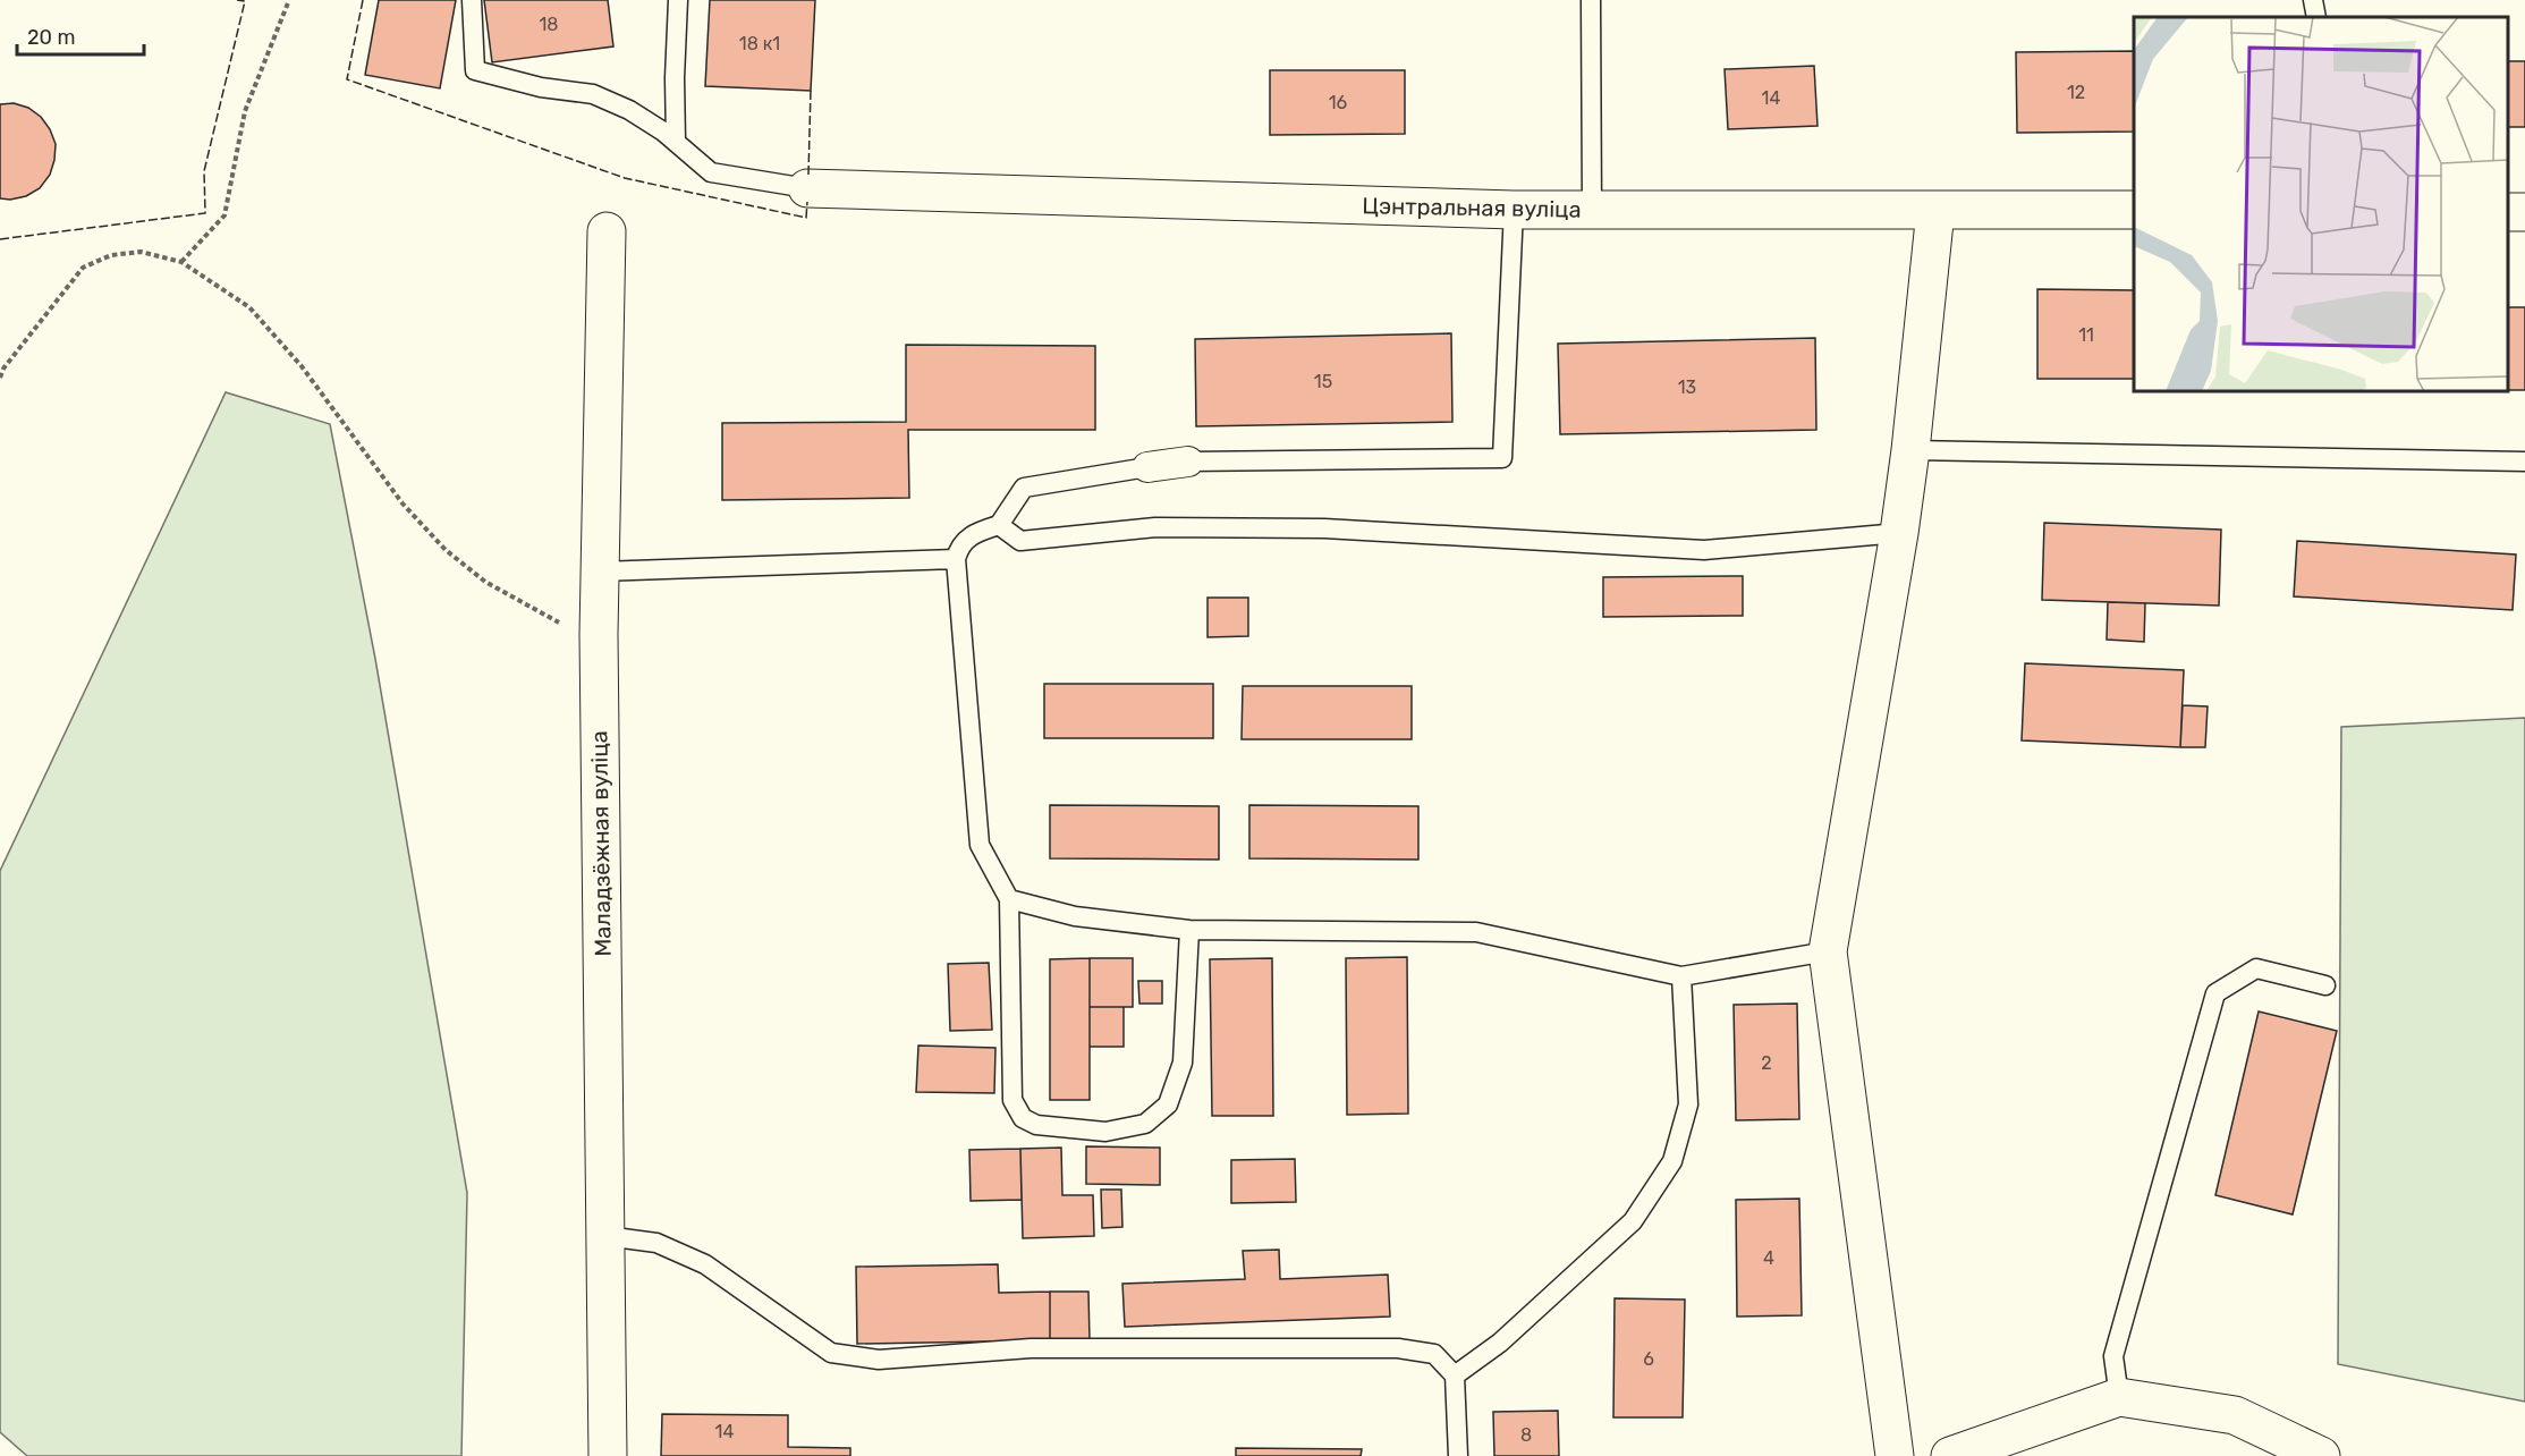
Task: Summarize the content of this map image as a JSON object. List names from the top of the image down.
{
  "streets": {
    "street": ["Цэнтральная вуліца", "Маладзёжная вуліца"]
  },
  "house_numbers": [
    "18",
    "18 к1",
    "12",
    "14",
    "16",
    "11",
    "15",
    "13",
    "2",
    "4",
    "6",
    "14",
    "8"
  ],
  "scale_bar": "20 m"
}
